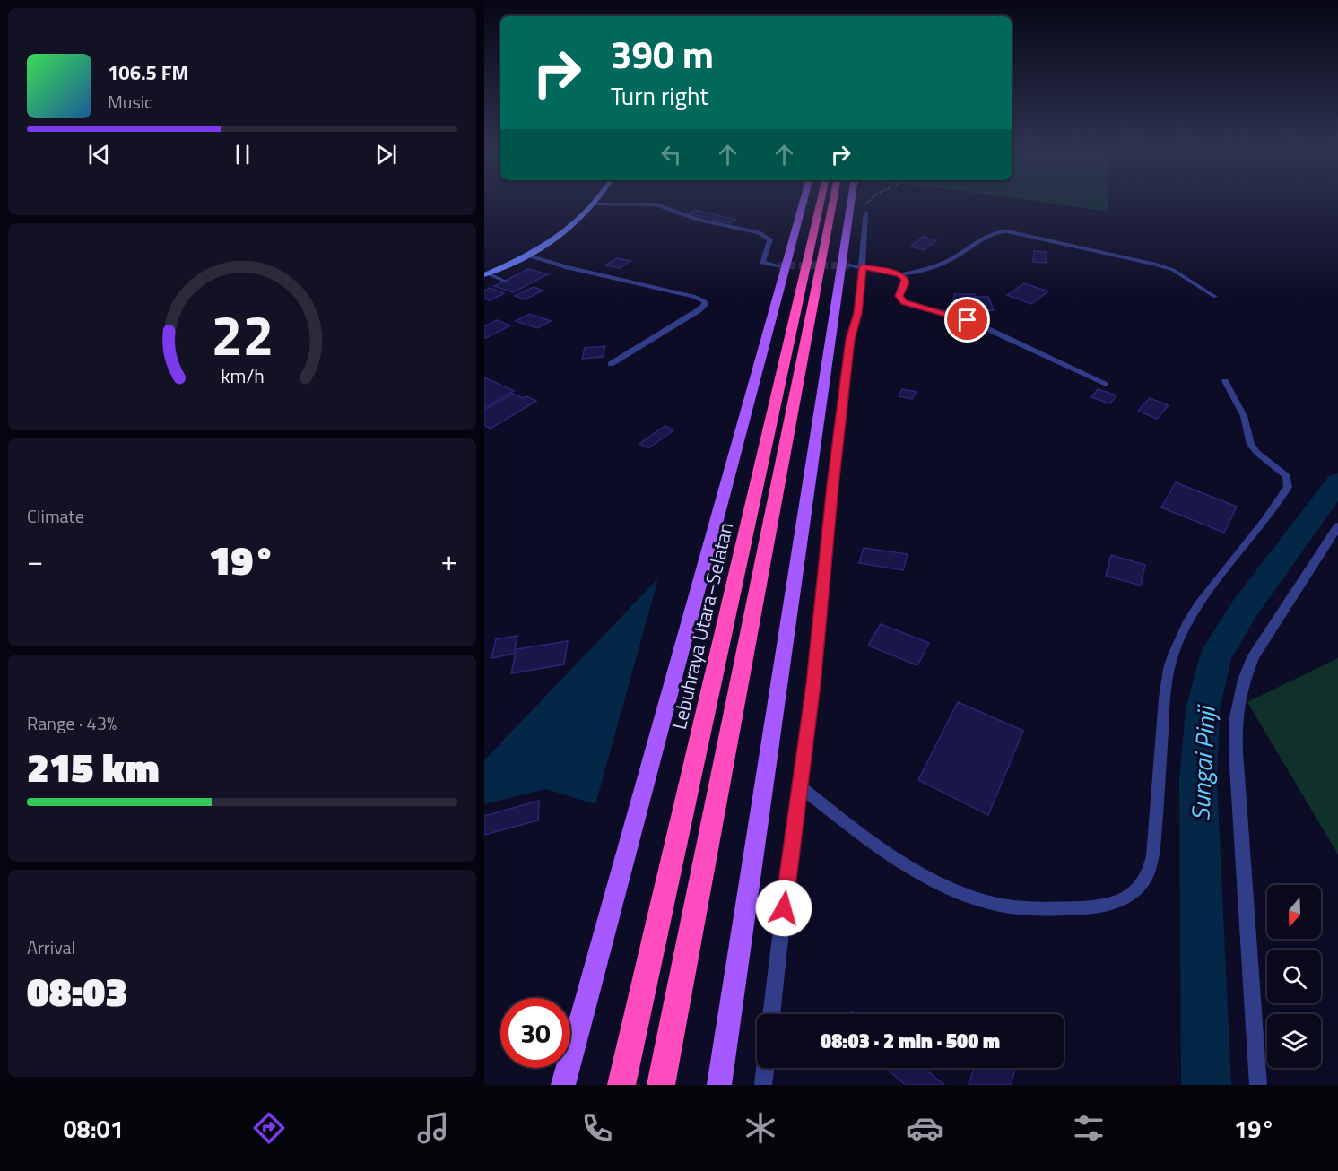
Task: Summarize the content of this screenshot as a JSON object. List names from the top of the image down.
{
  "streets": {
    "highway": ["Lebuhraya Utara–Selatan"]
  },
  "water": ["Sungai Pinji"],
  "north": "bottom",
  "page": {
    "turn": ["390 m", "Turn right"],
    "song": ["106.5 FM", "Music"],
    "tile": [
      "Climate",
      ["Range · 43%", "215 km"],
      ["Arrival", "08:03"]
    ],
    "heat": ["−", "19°", "+"],
    "limit": "30",
    "trip": "08:03 · 2 min · 500 m",
    "tabs": ["08:01", "19°"],
    "gauge": ["22", "km/h"]
  }
}
